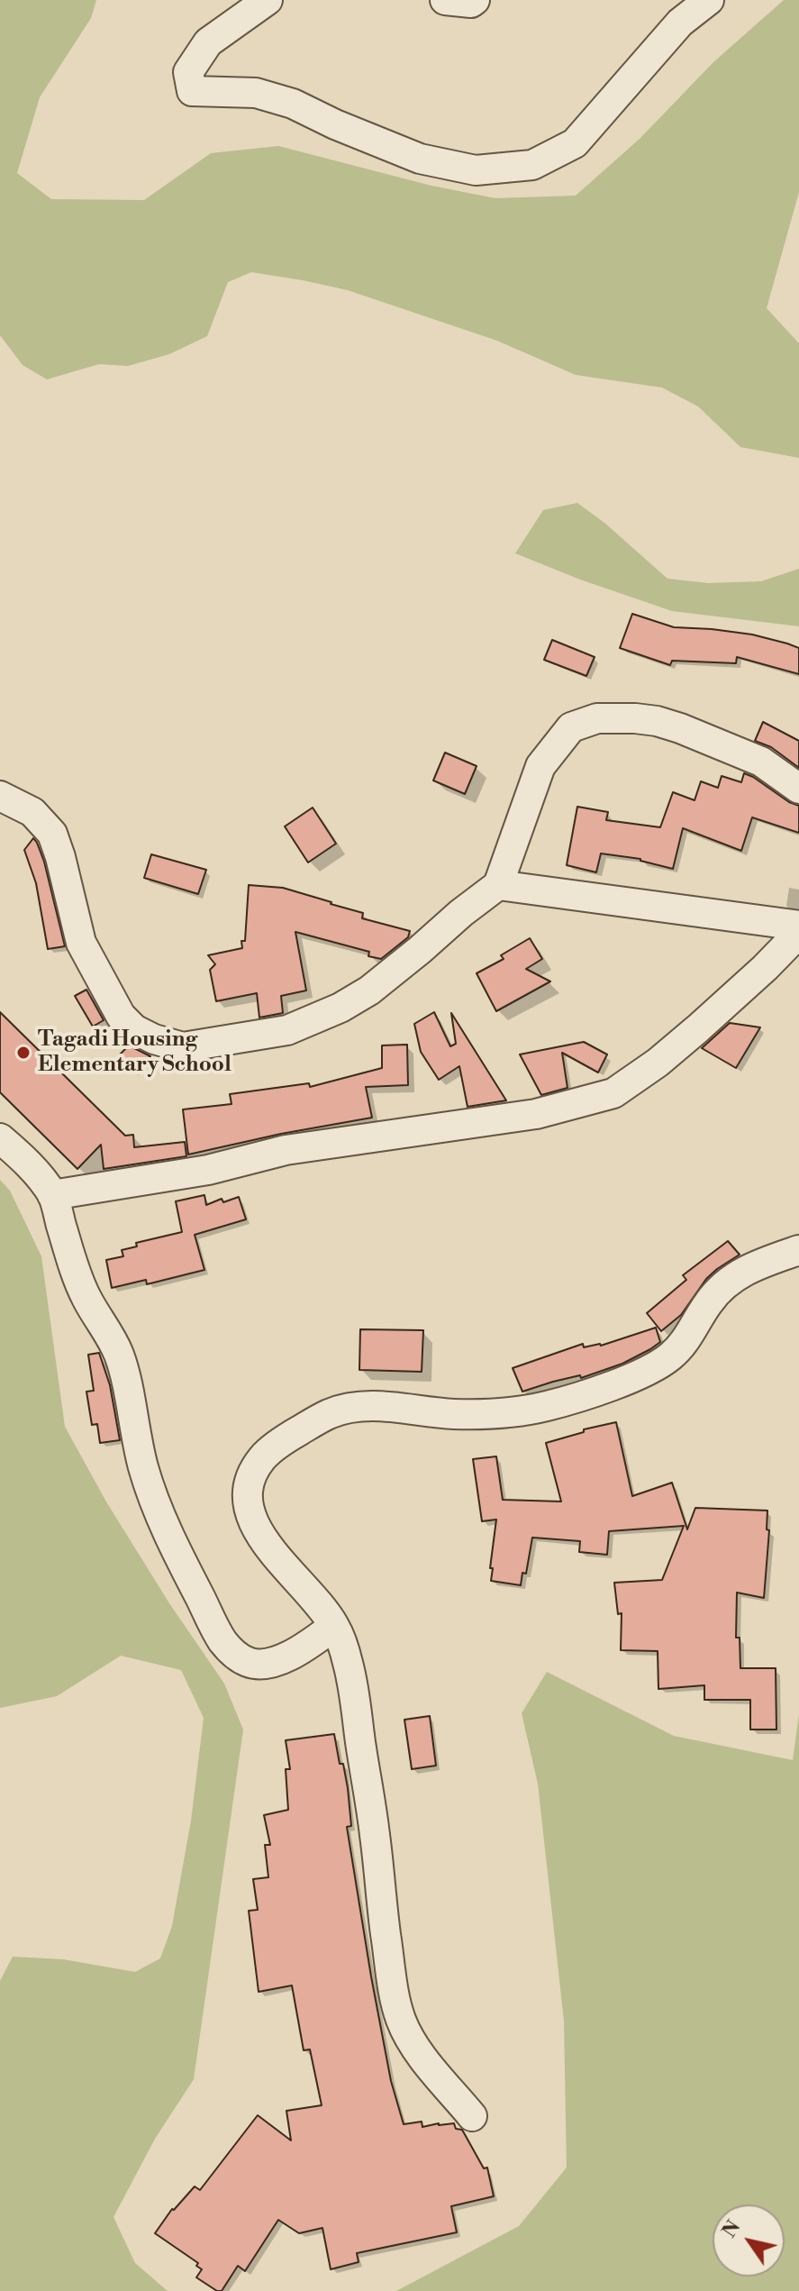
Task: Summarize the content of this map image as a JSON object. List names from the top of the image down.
{
  "places": ["Tagadi Housing Elementary School"],
  "north": "top left"
}
